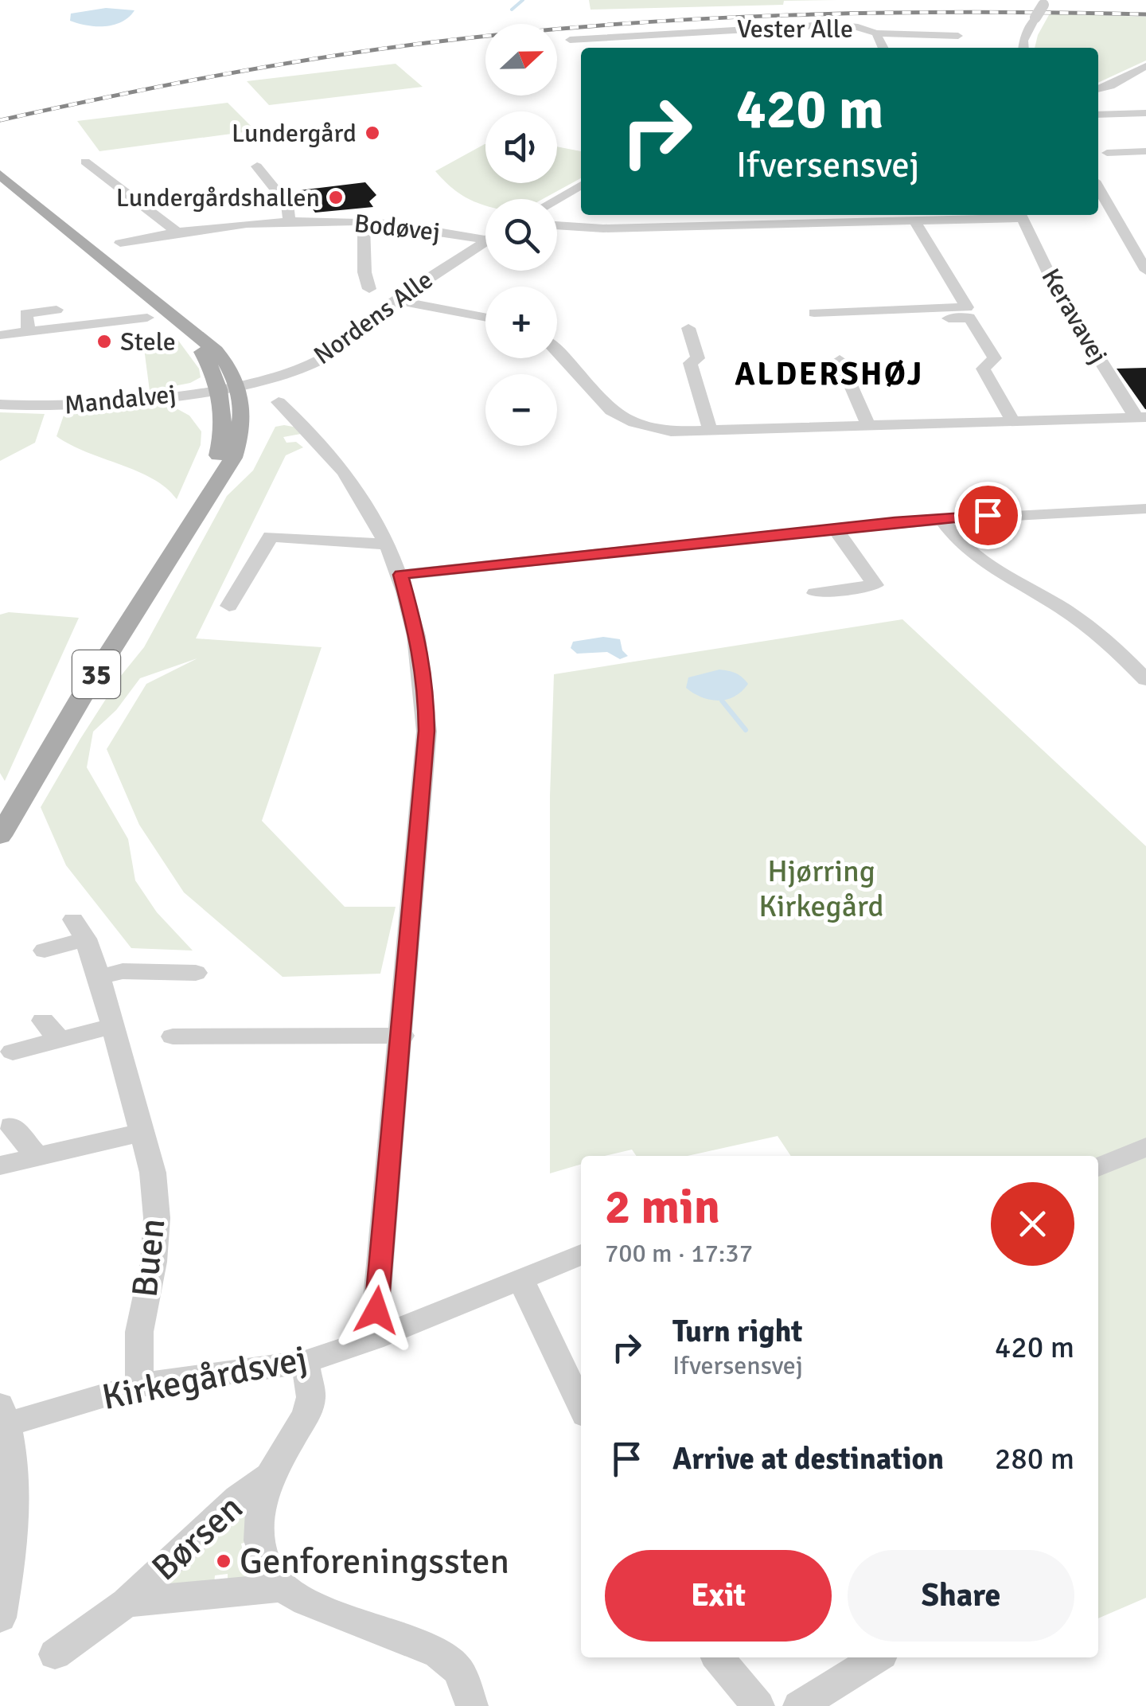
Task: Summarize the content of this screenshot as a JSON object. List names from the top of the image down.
{
  "streets": {
    "main road": ["35"],
    "street": [
      "Vester Alle",
      "Bodøvej",
      "Keravavej",
      "Nordens Alle",
      "Mandalvej",
      "Buen",
      "Kirkegårdsvej",
      "Børsen"
    ]
  },
  "crossings": [
    ["Bodøvej", "Nordens Alle"],
    ["Nordens Alle", "Mandalvej"],
    ["Nordens Alle", "35"],
    ["Mandalvej", "35"],
    ["Buen", "Kirkegårdsvej"],
    ["Kirkegårdsvej", "Børsen"]
  ],
  "districts": ["ALDERSHØJ"],
  "parks": ["Hjørring Kirkegård"],
  "places": [
    "Lundergård",
    "Lundergårdshallen",
    "Stele",
    "Genforeningssten"
  ],
  "north": "right",
  "page": {
    "map_buttons": ["+", "−"],
    "turn": ["420 m", "Ifversensvej"],
    "heading": ["2 min", "700 m · 17:37"],
    "list": [
      {
        "name": "Turn right",
        "note": "Ifversensvej",
        "value": "420 m"
      },
      {
        "name": "Arrive at destination",
        "value": "280 m"
      }
    ],
    "buttons": ["Exit", "Share"]
  }
}
